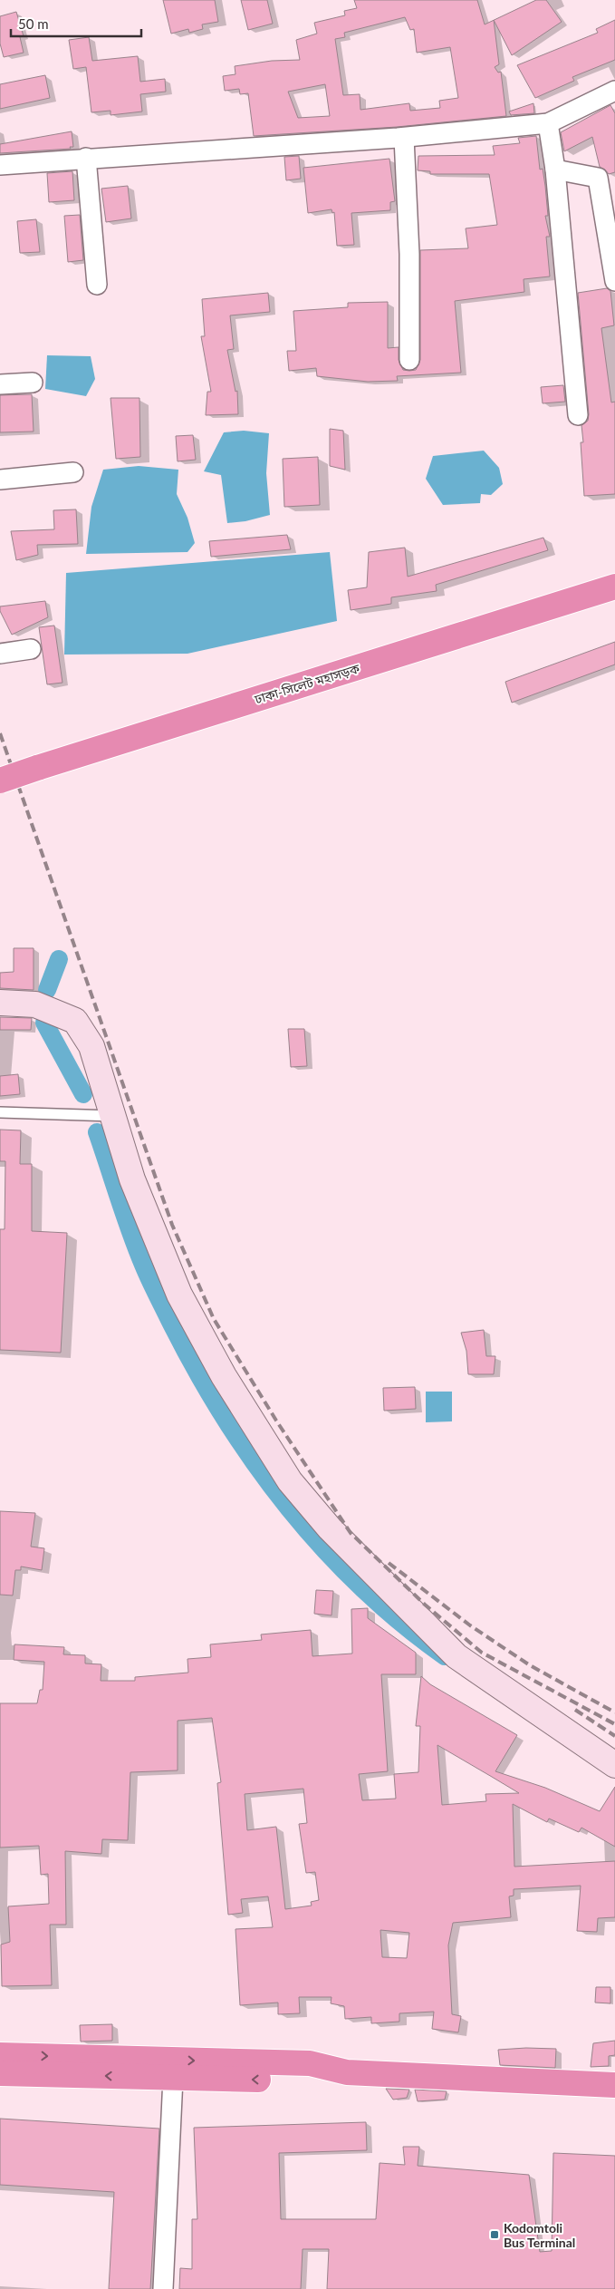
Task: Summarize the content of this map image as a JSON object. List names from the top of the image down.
{
  "streets": {
    "highway": ["ঢাকা-সিলেট মহাসড়ক"]
  },
  "places": {
    "transit": ["Kodomtoli Bus Terminal"]
  },
  "scale_bar": "50 m"
}
